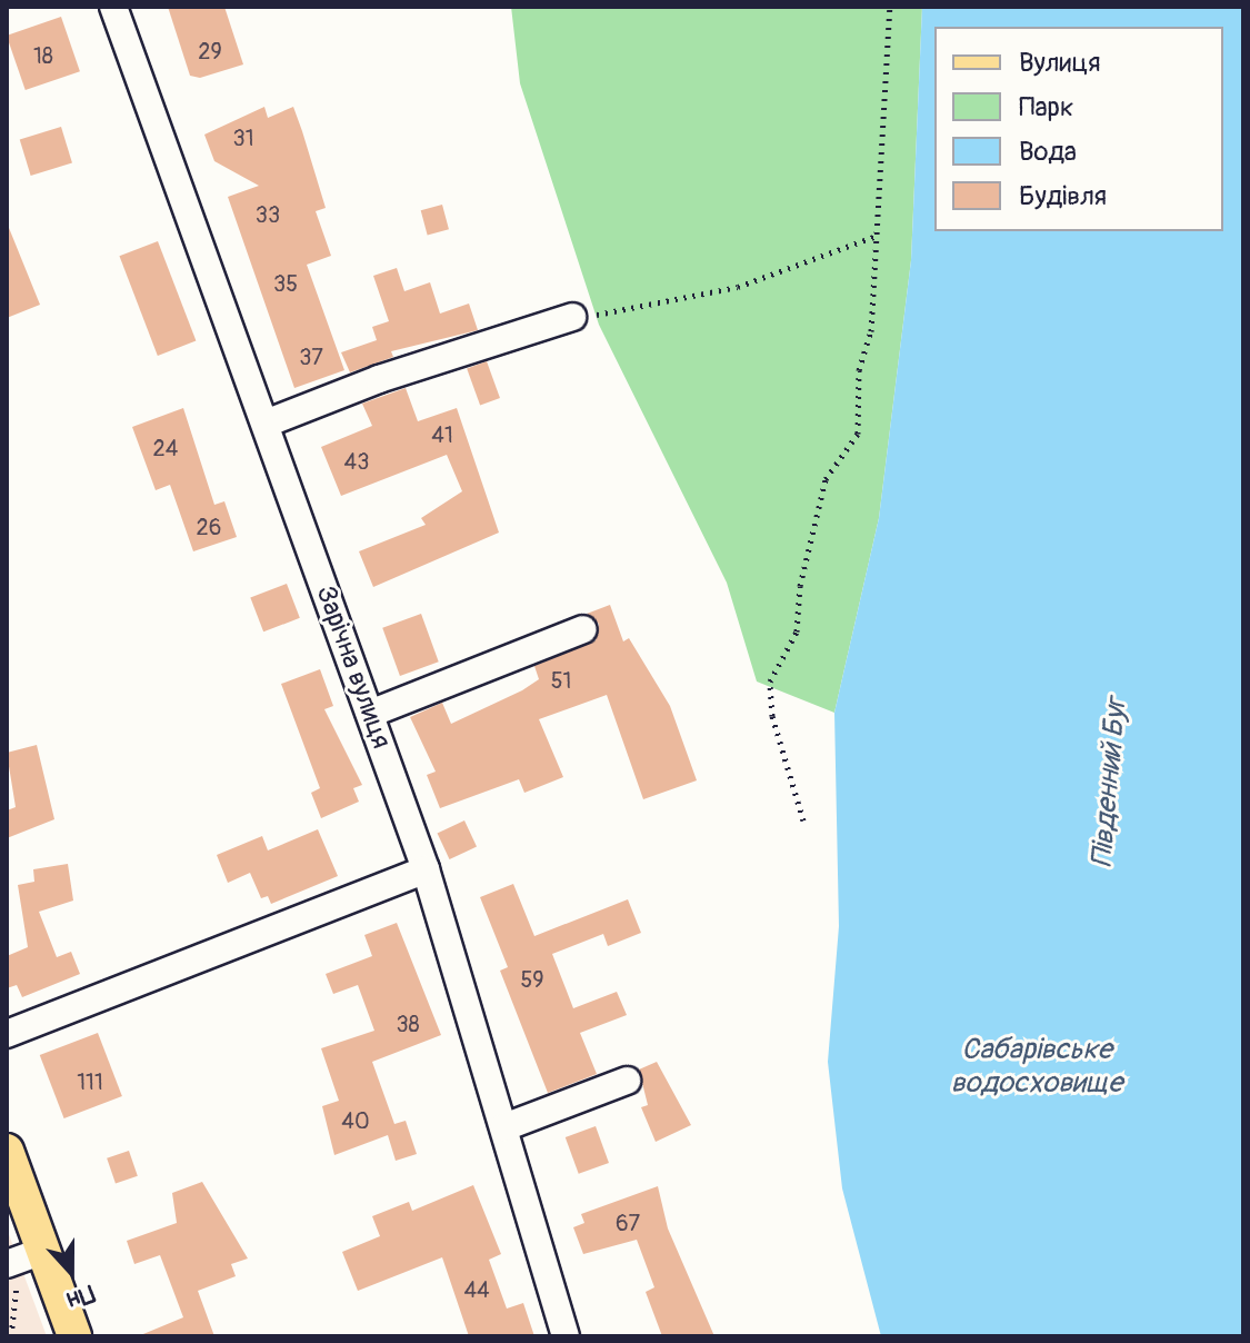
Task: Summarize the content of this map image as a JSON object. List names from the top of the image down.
{
  "streets": {
    "street": ["Зарічна вулиця"]
  },
  "water": ["Південний Буг", "Сабарівське водосховище"],
  "house_numbers": [
    "29",
    "18",
    "31",
    "33",
    "35",
    "37",
    "41",
    "24",
    "43",
    "26",
    "51",
    "59",
    "38",
    "111",
    "40",
    "67",
    "44"
  ],
  "legend": [
    "Вулиця",
    "Парк",
    "Вода",
    "Будівля"
  ],
  "north": "bottom"
}
